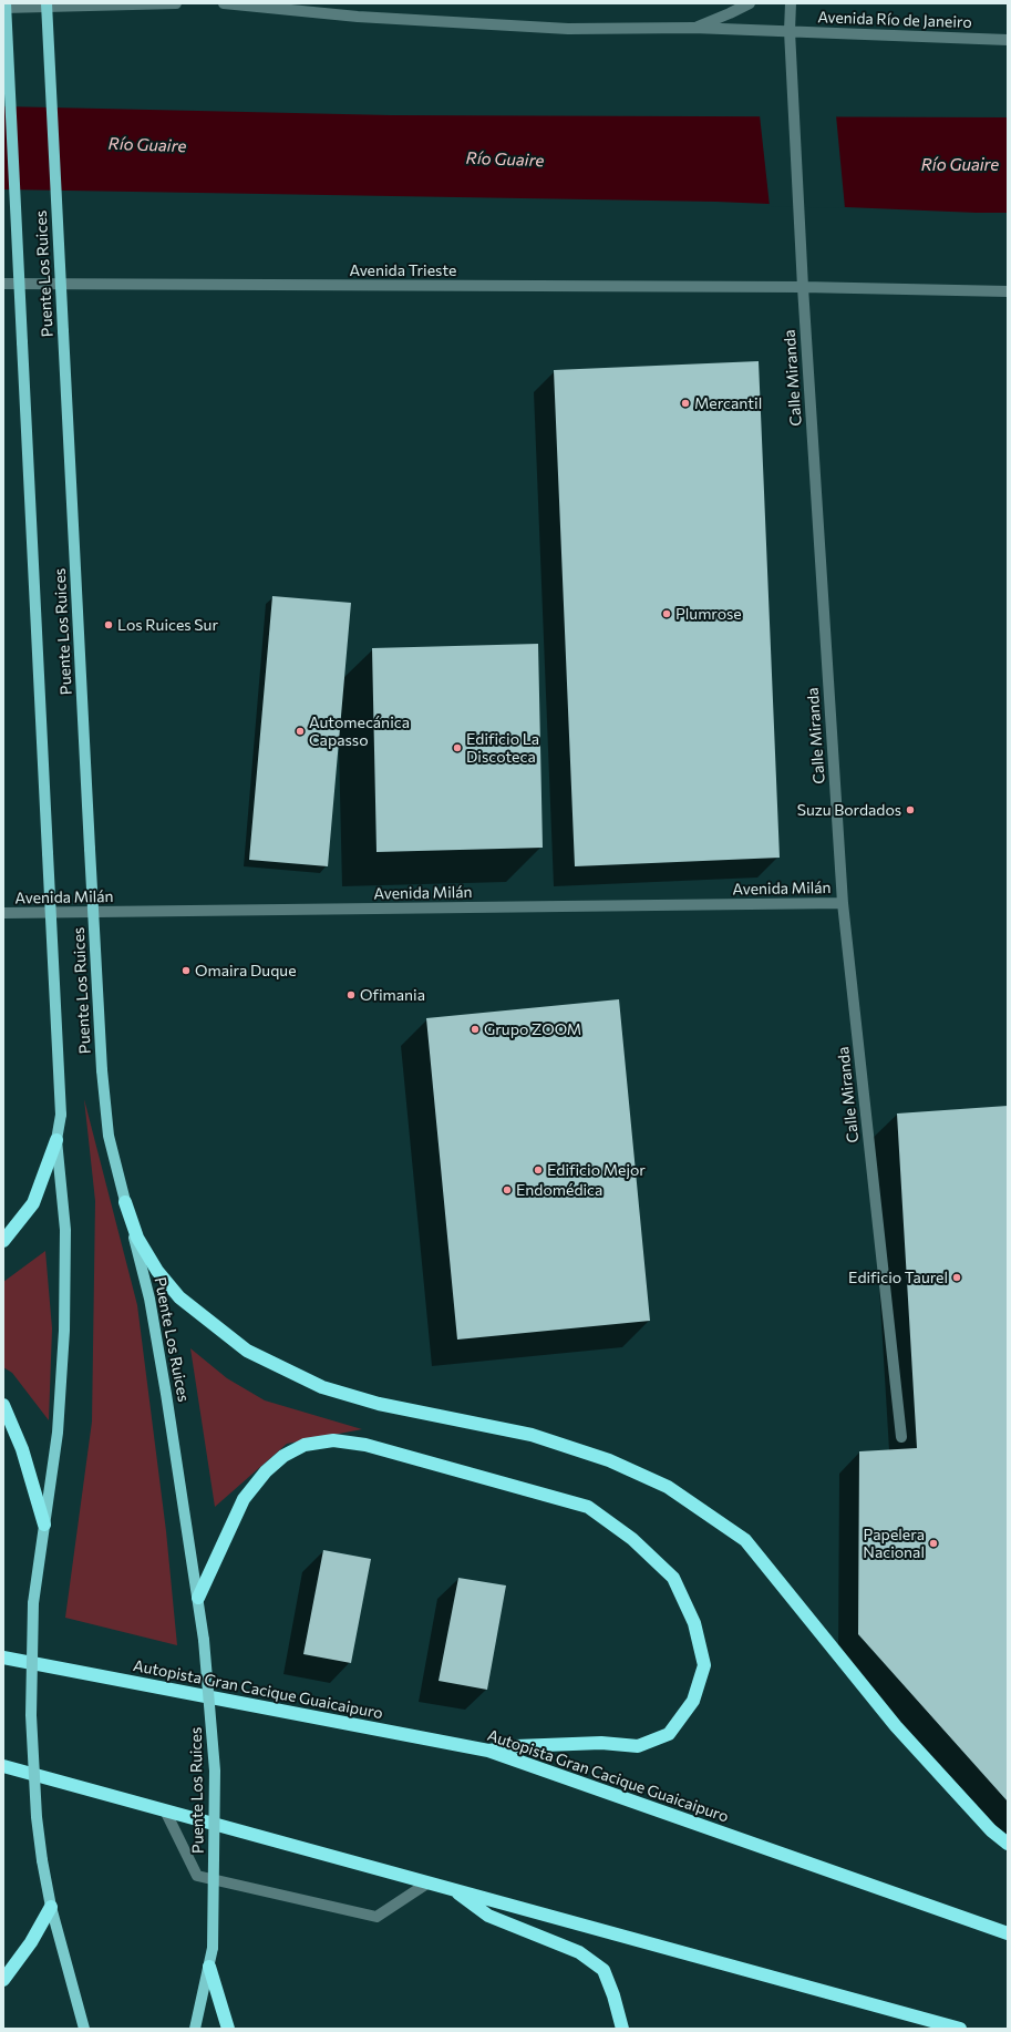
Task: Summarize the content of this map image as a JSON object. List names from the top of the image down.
{
  "streets": {
    "highway": ["Autopista Gran Cacique Guaicaipuro"],
    "main road": ["Puente Los Ruices"],
    "street": [
      "Avenida Río de Janeiro",
      "Avenida Trieste",
      "Calle Miranda",
      "Avenida Milán"
    ]
  },
  "crossings": [
    ["Avenida Río de Janeiro", "Calle Miranda"],
    ["Avenida Trieste", "Calle Miranda"],
    ["Calle Miranda", "Avenida Milán"]
  ],
  "water": ["Río Guaire"],
  "places": [
    "Mercantil",
    "Plumrose",
    "Los Ruices Sur",
    "Automecánica Capasso",
    "Edificio La Discoteca",
    "Suzu Bordados",
    "Omaira Duque",
    "Ofimania",
    "Grupo ZOOM",
    "Edificio Mejor",
    "Endomédica",
    "Edificio Taurel",
    "Papelera Nacional"
  ]
}
